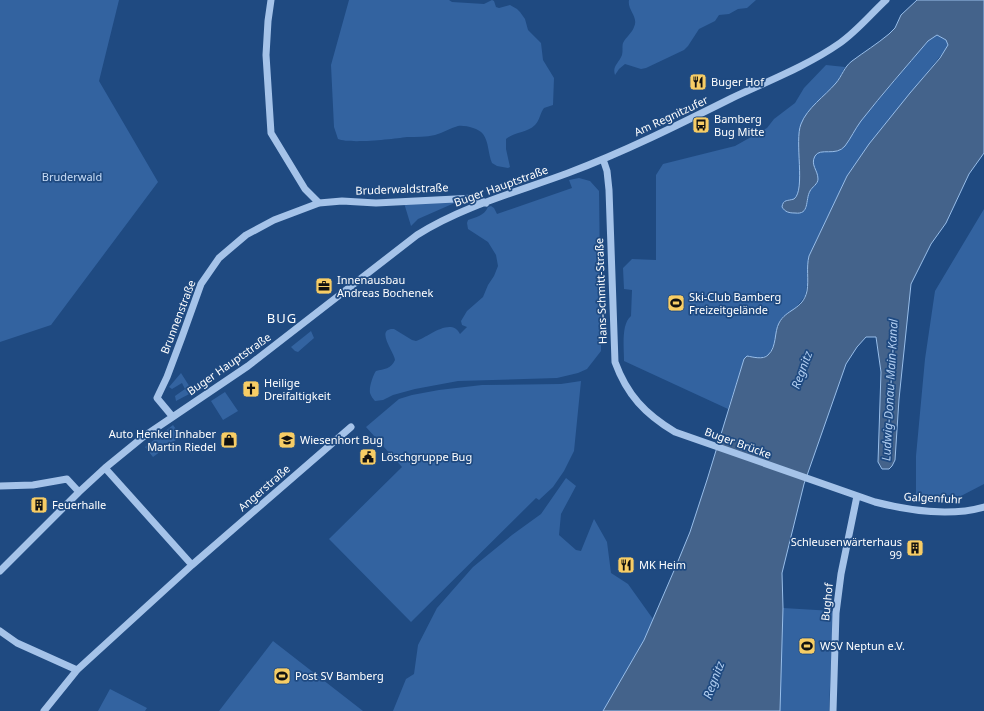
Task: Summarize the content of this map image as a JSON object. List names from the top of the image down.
{
  "streets": {
    "street": [
      "Am Regnitzufer",
      "Buger Hauptstraße",
      "Bruderwaldstraße",
      "Hans-Schmitt-Straße",
      "Brunnenstraße",
      "Buger Brücke",
      "Angerstraße",
      "Galgenfuhr",
      "Bughof"
    ]
  },
  "crossings": [
    ["Am Regnitzufer", "Buger Hauptstraße"],
    ["Am Regnitzufer", "Hans-Schmitt-Straße"],
    ["Buger Hauptstraße", "Bruderwaldstraße"],
    ["Buger Hauptstraße", "Hans-Schmitt-Straße"],
    ["Buger Hauptstraße", "Brunnenstraße"],
    ["Bruderwaldstraße", "Brunnenstraße"],
    ["Hans-Schmitt-Straße", "Buger Brücke"],
    ["Buger Brücke", "Galgenfuhr"],
    ["Buger Brücke", "Bughof"],
    ["Galgenfuhr", "Bughof"]
  ],
  "districts": ["BUG"],
  "water": ["Regnitz", "Ludwig-Donau-Main-Kanal"],
  "parks": ["Bruderwald"],
  "places": {
    "restaurant": ["Buger Hof", "MK Heim"],
    "bus stop": ["Bamberg Bug Mitte"],
    "office": ["Innenausbau Andreas Bochenek"],
    "sports": ["Ski-Club Bamberg Freizeitgelände", "WSV Neptun e.V.", "Post SV Bamberg"],
    "church": ["Heilige Dreifaltigkeit"],
    "shop": ["Auto Henkel Inhaber Martin Riedel"],
    "school or university": ["Wiesenhort Bug"],
    "public building": ["Löschgruppe Bug"],
    "building": ["Feuerhalle", "Schleusenwärterhaus 99"]
  }
}
